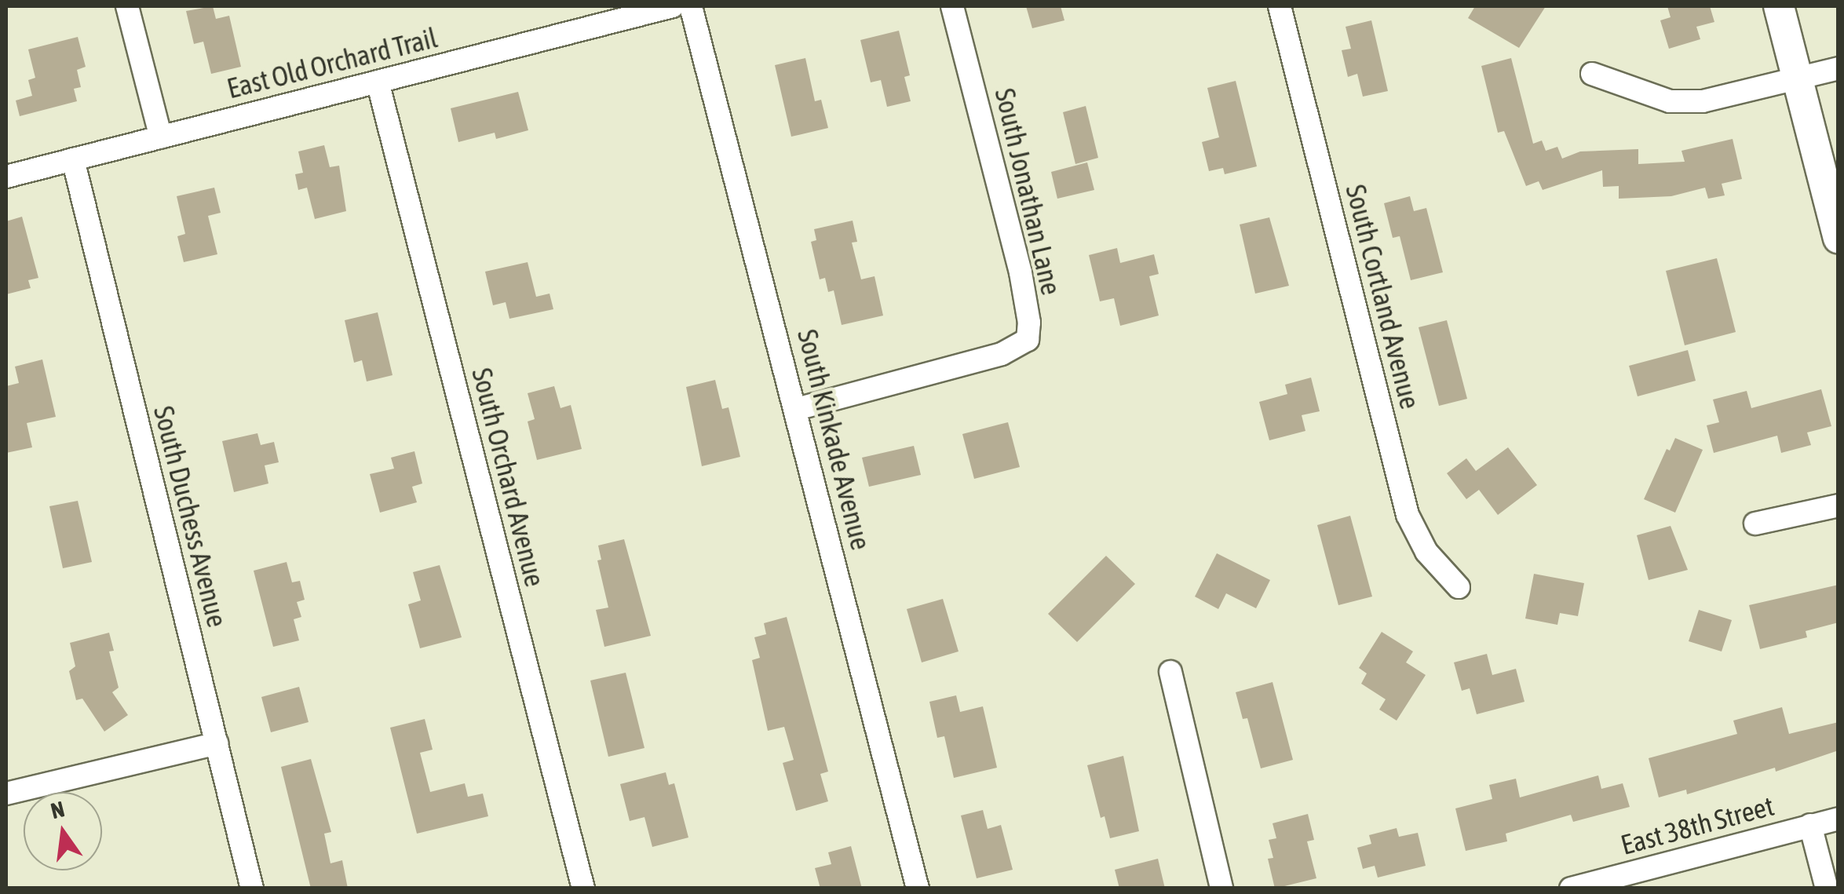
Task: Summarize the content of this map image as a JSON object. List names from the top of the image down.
{
  "streets": {
    "street": [
      "East Old Orchard Trail",
      "South Jonathan Lane",
      "South Cortland Avenue",
      "South Kinkade Avenue",
      "South Orchard Avenue",
      "South Duchess Avenue",
      "East 38th Street"
    ]
  },
  "crossings": [
    ["East Old Orchard Trail", "South Orchard Avenue"],
    ["East Old Orchard Trail", "South Duchess Avenue"],
    ["South Jonathan Lane", "South Kinkade Avenue"]
  ],
  "north": "top"
}
